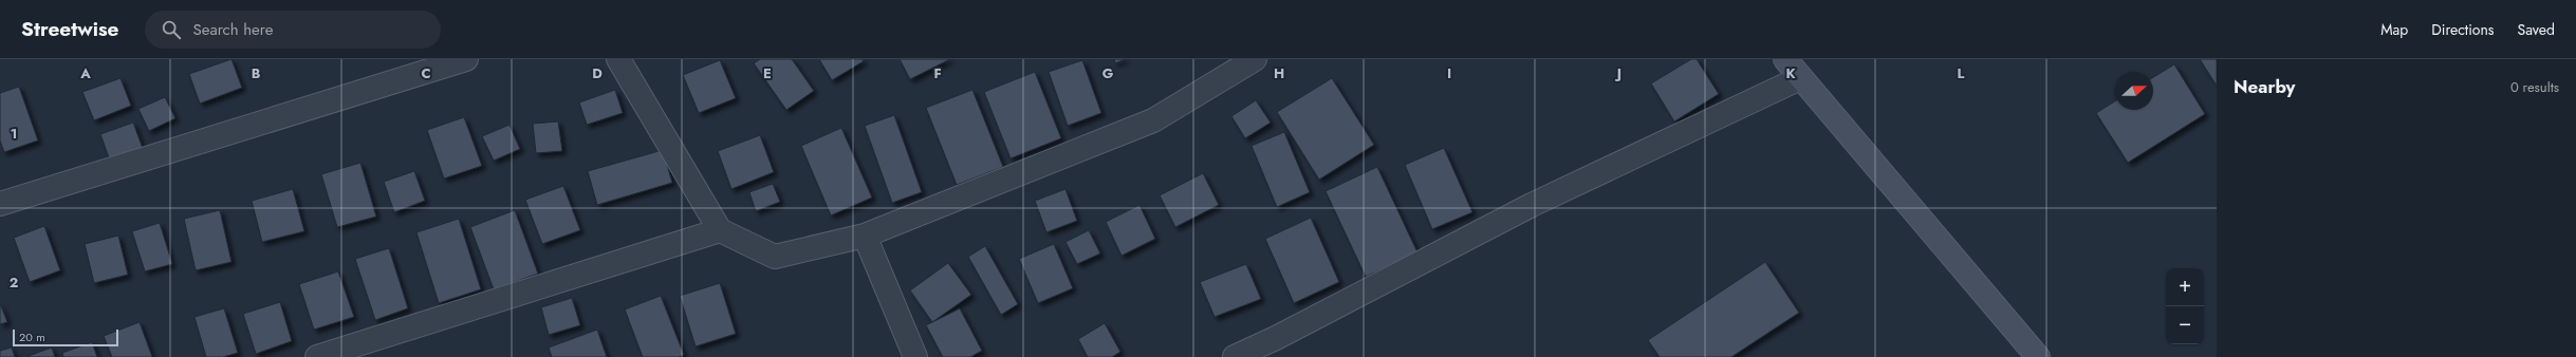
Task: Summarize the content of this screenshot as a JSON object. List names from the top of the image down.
{
  "scale_bar": "20 m",
  "north": "right",
  "page": {
    "header": "Streetwise",
    "search": "Search here",
    "nav": ["Map", "Directions", "Saved"],
    "heading": ["Nearby", "0 results"],
    "map_buttons": ["+", "−"],
    "scale": "20 m"
  },
  "grid": {
    "columns": [
      "A",
      "B",
      "C",
      "D",
      "E",
      "F",
      "G",
      "H",
      "I",
      "J",
      "K",
      "L"
    ],
    "rows": ["1", "2"]
  }
}
